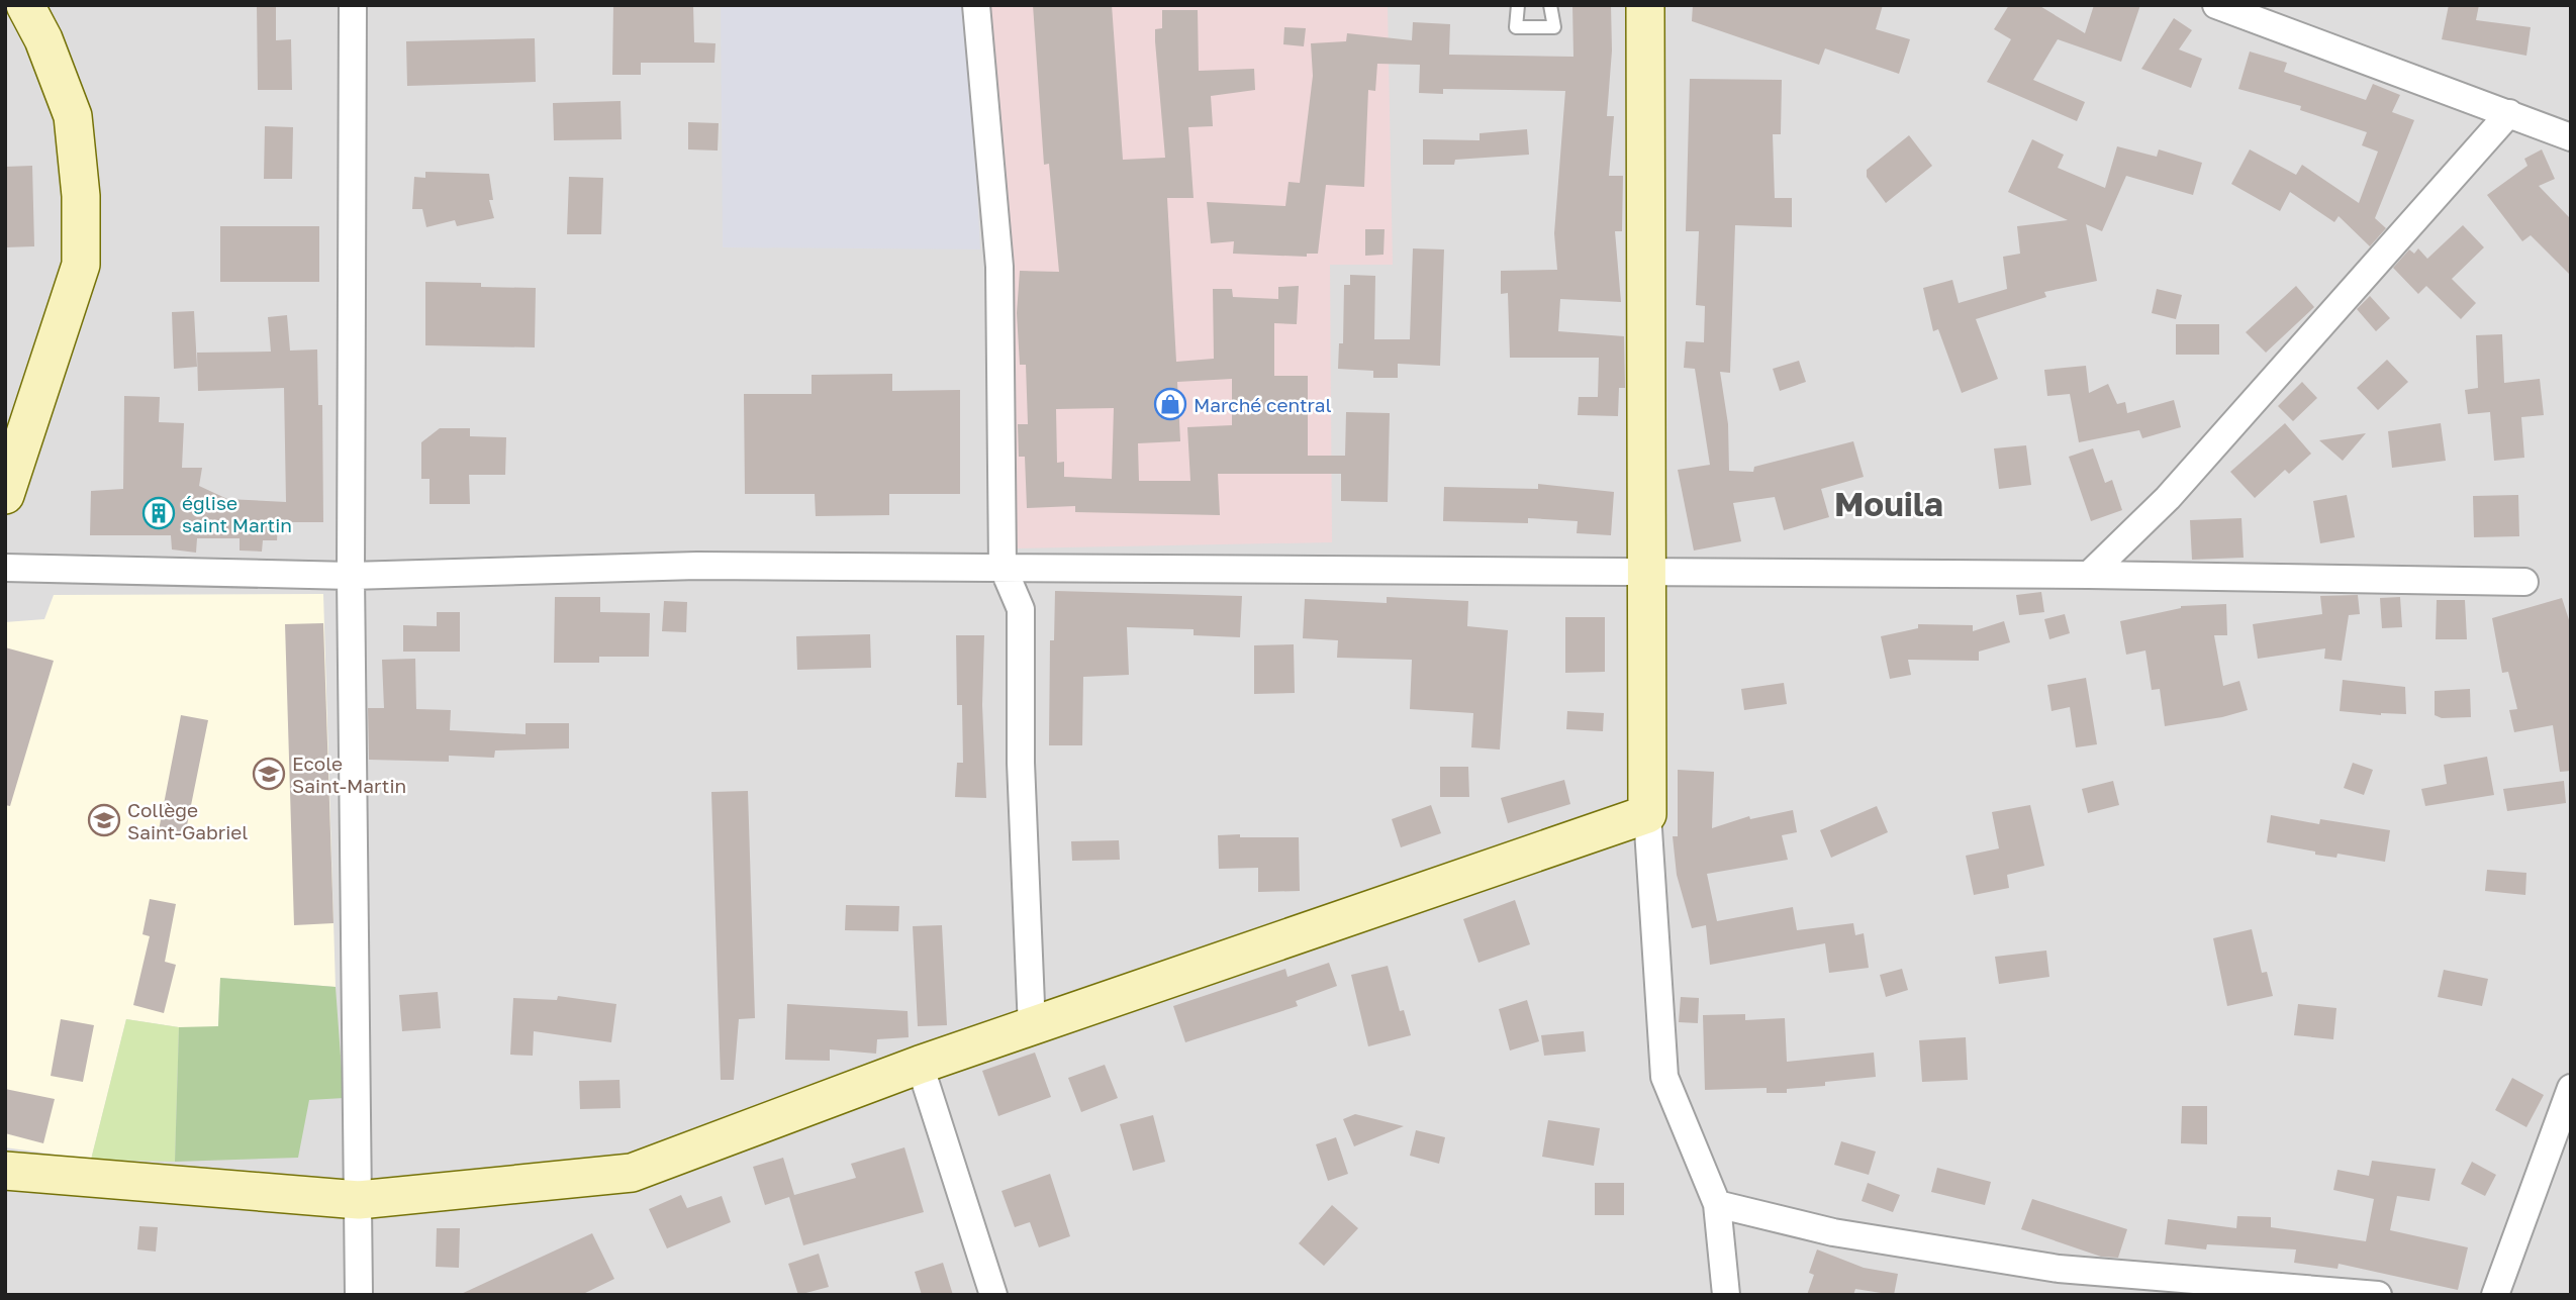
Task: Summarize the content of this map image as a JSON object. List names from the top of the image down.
{
  "districts": ["Mouila"],
  "places": {
    "shop": ["Marché central"],
    "building": ["église saint Martin"],
    "school or university": ["Ecole Saint-Martin", "Collège Saint-Gabriel"]
  }
}
